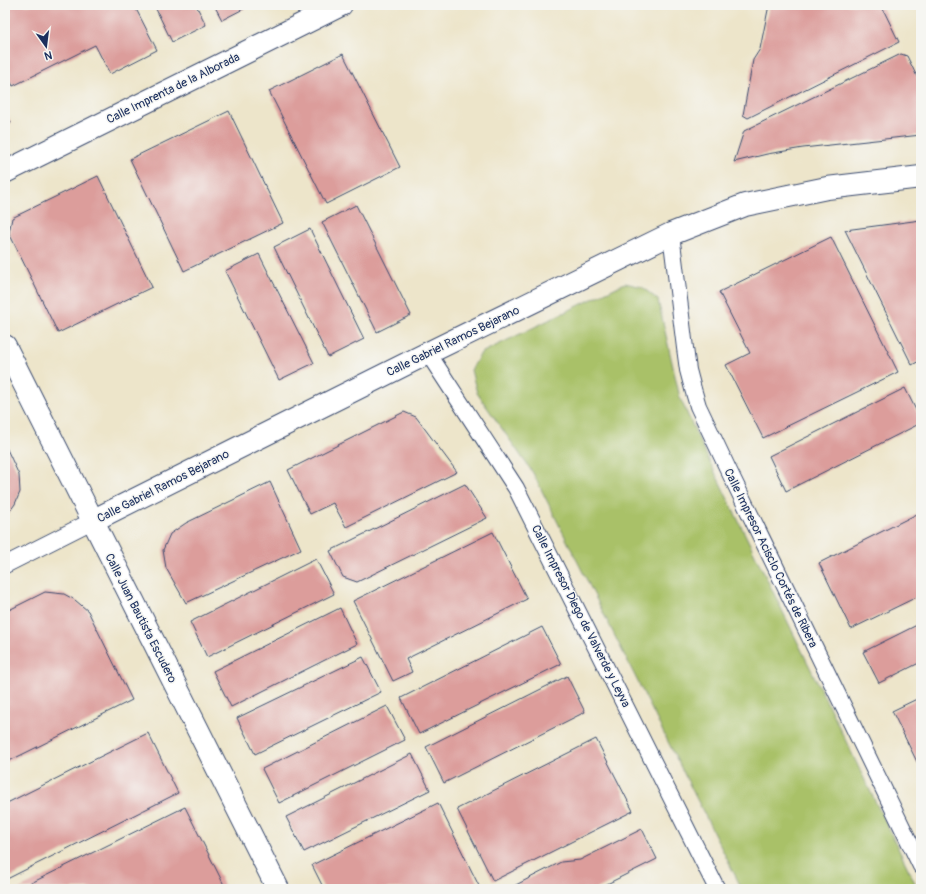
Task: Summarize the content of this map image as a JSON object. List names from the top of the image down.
{
  "streets": {
    "street": [
      "Calle Imprenta de la Alborada",
      "Calle Gabriel Ramos Bejarano",
      "Calle Impresor Acisclo Cortés de Ribera",
      "Calle Impresor Diego de Valverde y Leyva",
      "Calle Juan Bautista Escudero"
    ]
  },
  "crossings": [
    ["Calle Gabriel Ramos Bejarano", "Calle Impresor Acisclo Cortés de Ribera"],
    ["Calle Gabriel Ramos Bejarano", "Calle Impresor Diego de Valverde y Leyva"],
    ["Calle Gabriel Ramos Bejarano", "Calle Juan Bautista Escudero"]
  ],
  "north": "bottom"
}
